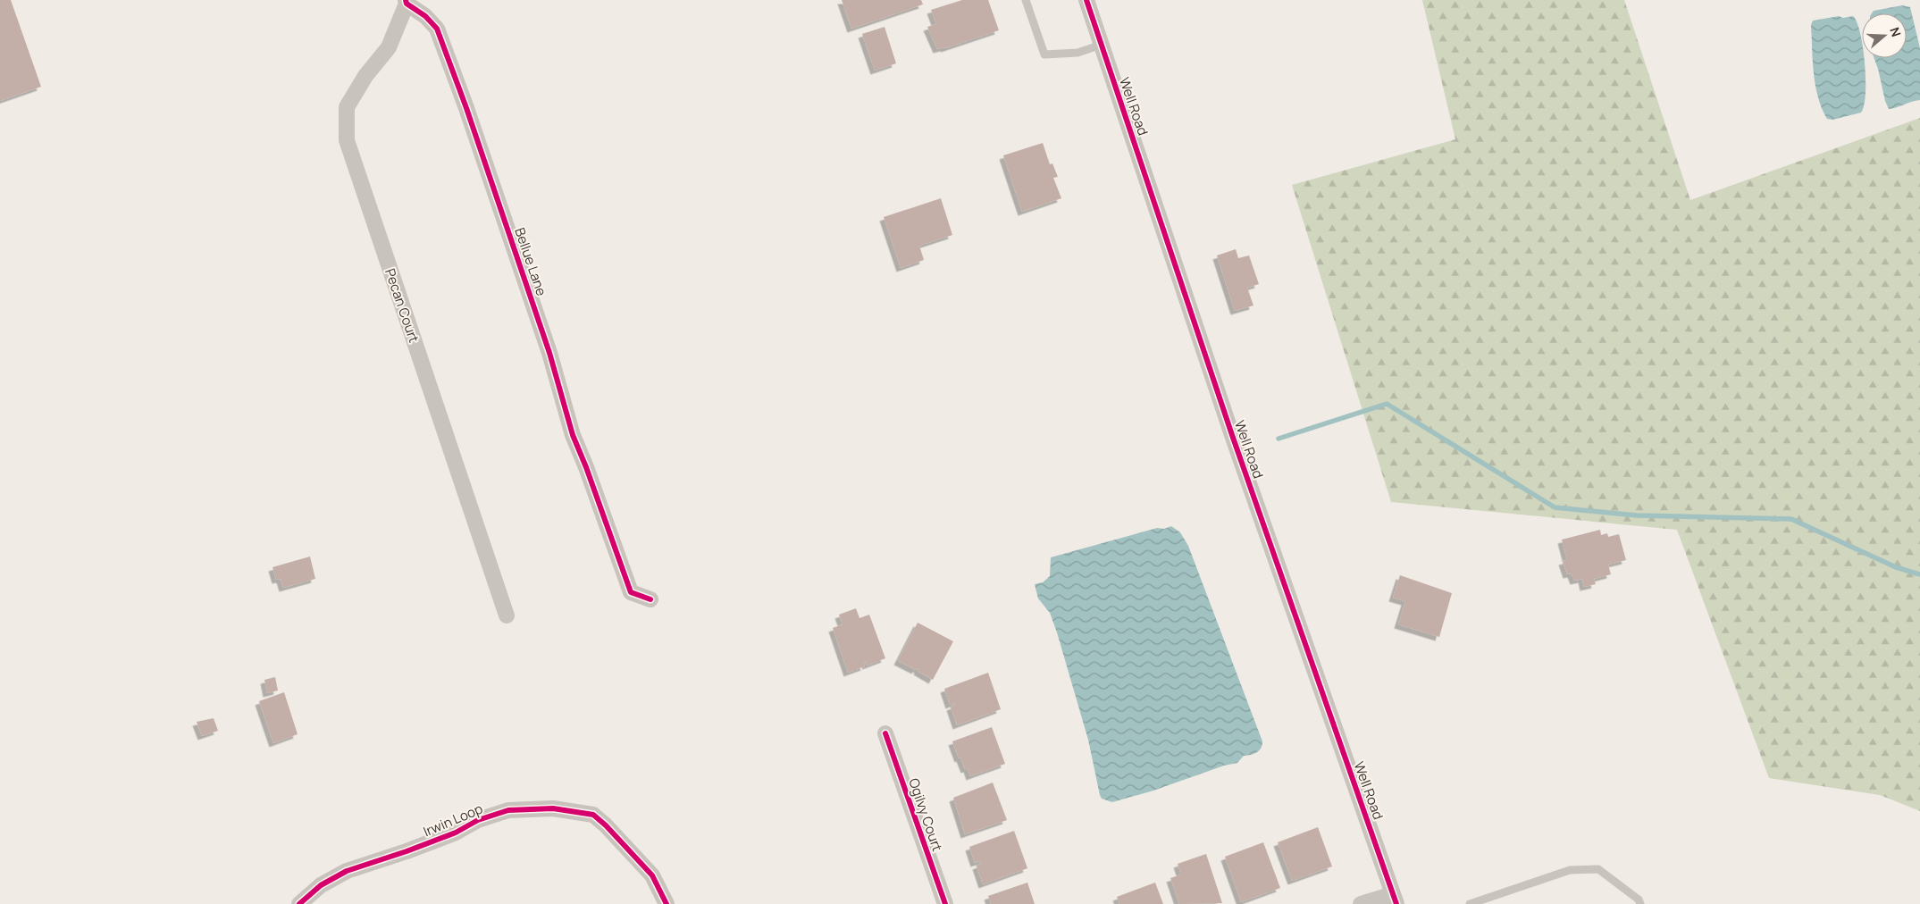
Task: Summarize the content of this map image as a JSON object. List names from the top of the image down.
{
  "streets": {
    "street": [
      "Well Road",
      "Bellue Lane",
      "Pecan Court",
      "Ogilvy Court",
      "Irwin Loop"
    ]
  },
  "crossings": [
    ["Bellue Lane", "Pecan Court"]
  ],
  "north": "right"
}
